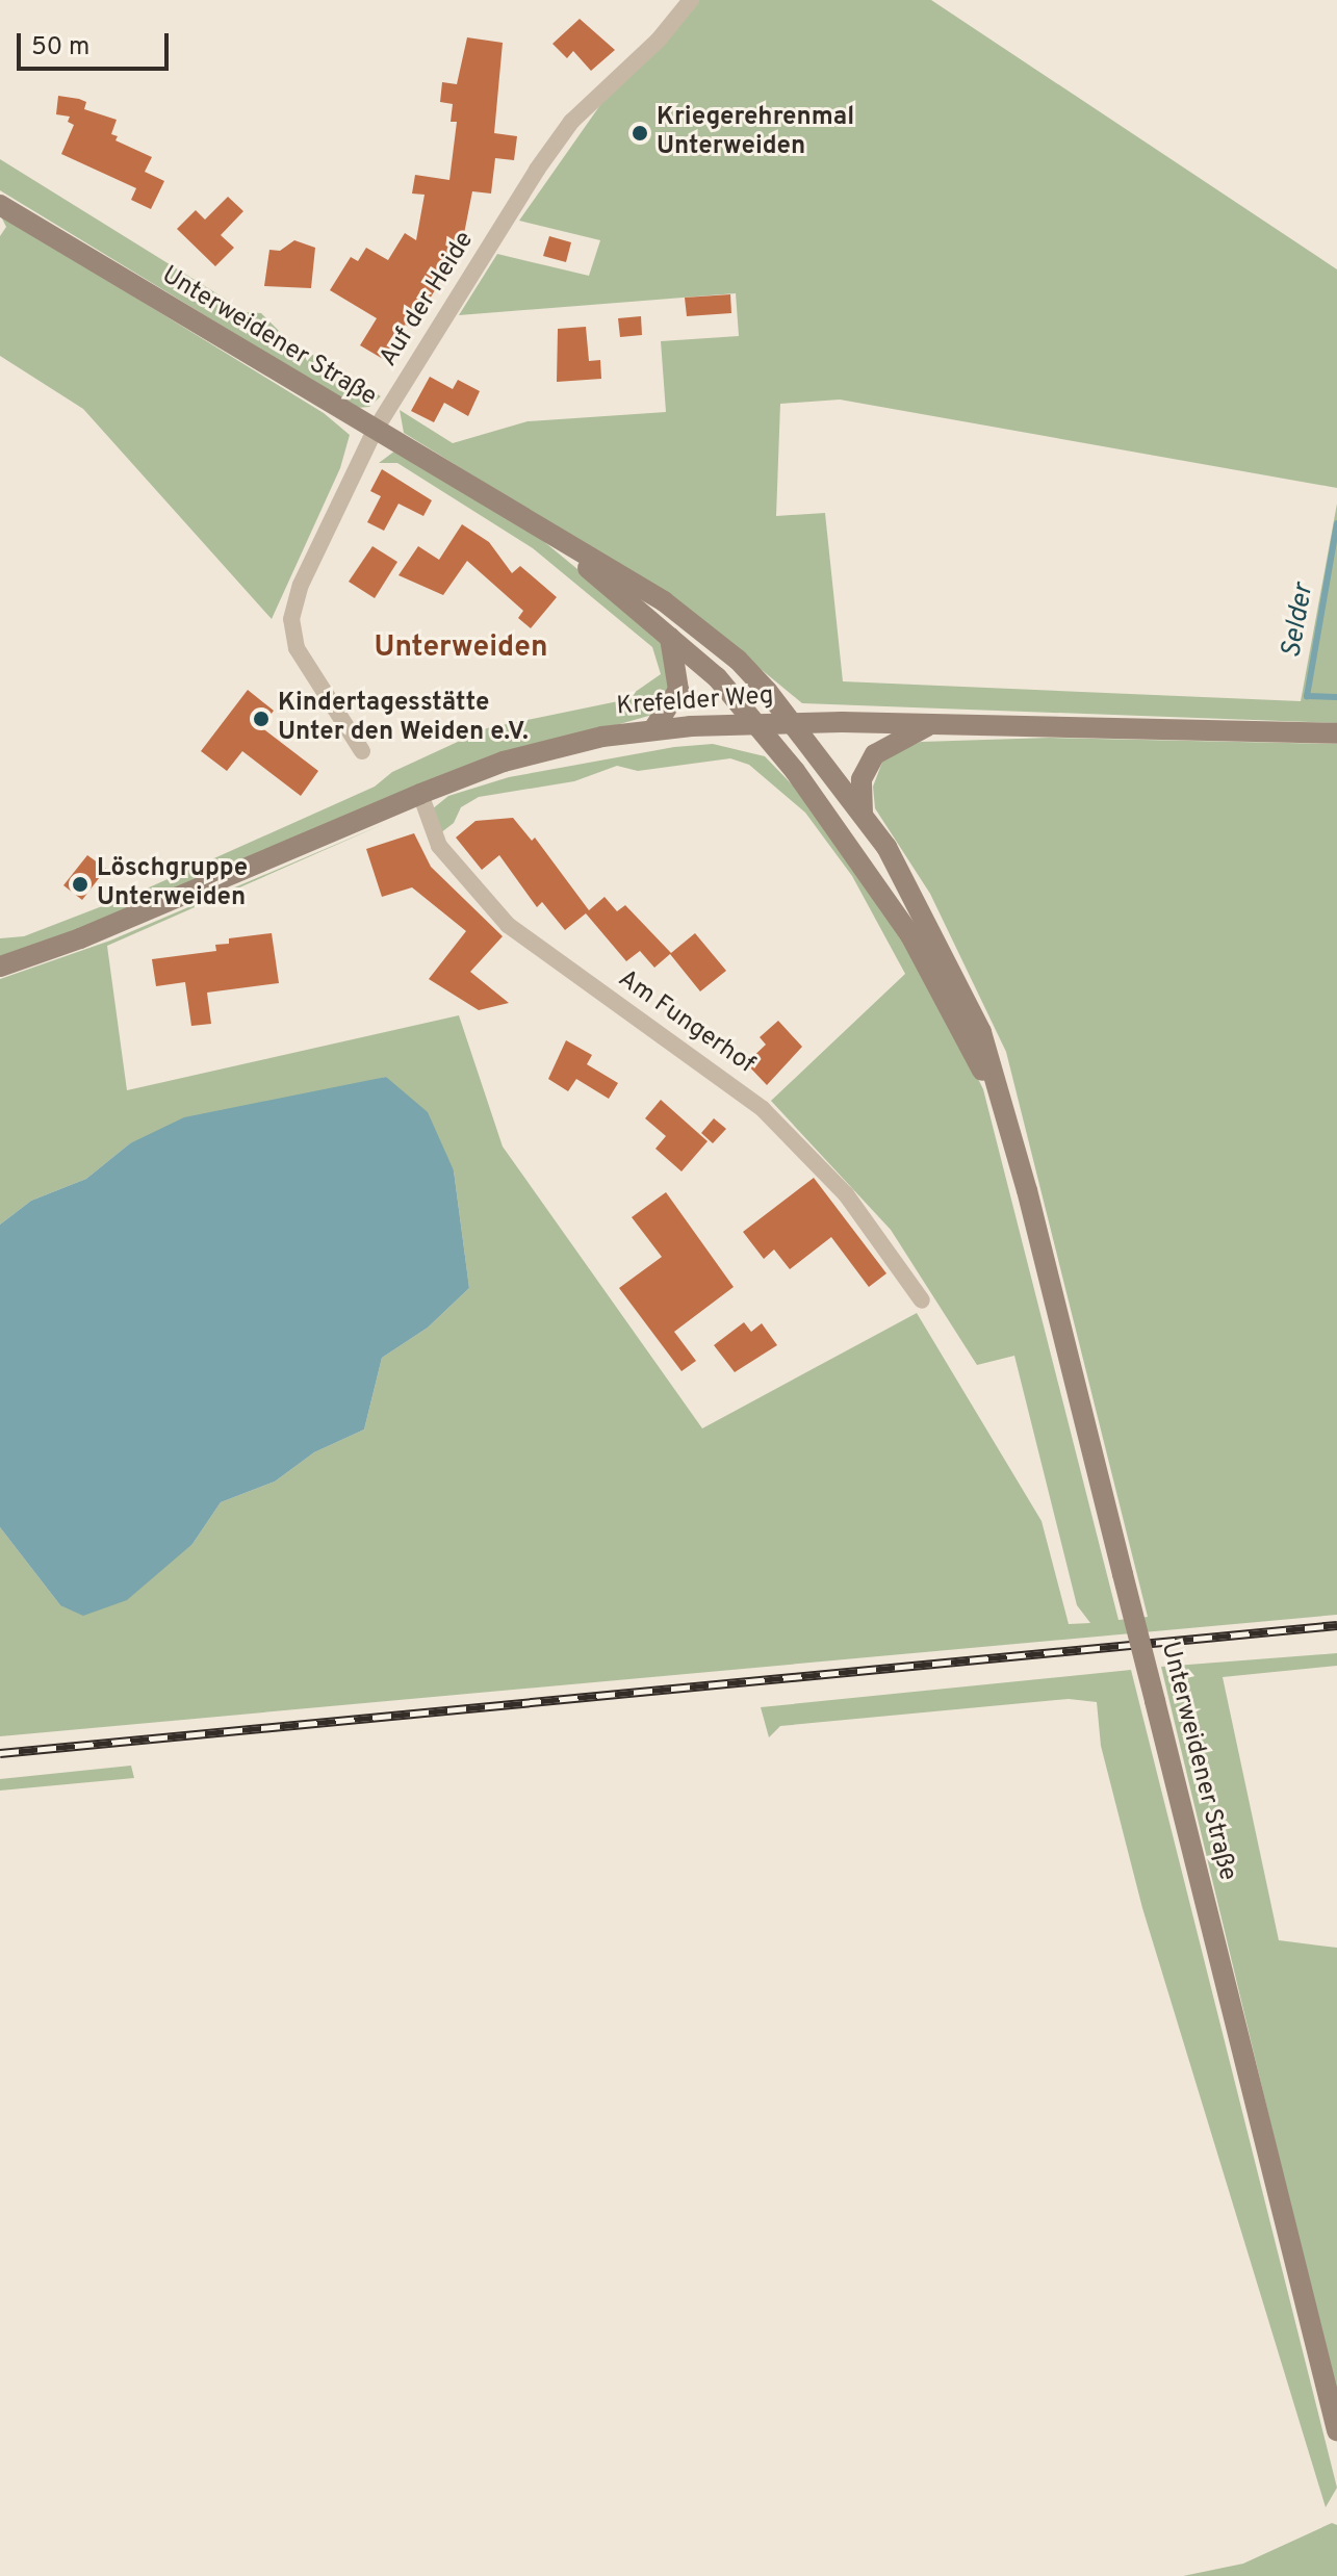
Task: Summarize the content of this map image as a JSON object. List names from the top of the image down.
{
  "streets": {
    "street": [
      "Auf der Heide",
      "Unterweidener Straße",
      "Krefelder Weg",
      "Am Fungerhof"
    ]
  },
  "crossings": [
    ["Auf der Heide", "Unterweidener Straße"],
    ["Unterweidener Straße", "Krefelder Weg"],
    ["Krefelder Weg", "Am Fungerhof"]
  ],
  "districts": ["Unterweiden"],
  "water": ["Selder"],
  "places": ["Kriegerehrenmal Unterweiden", "Kindertagesstätte Unter den Weiden e.V.", "Löschgruppe Unterweiden"],
  "scale_bar": "50 m"
}
